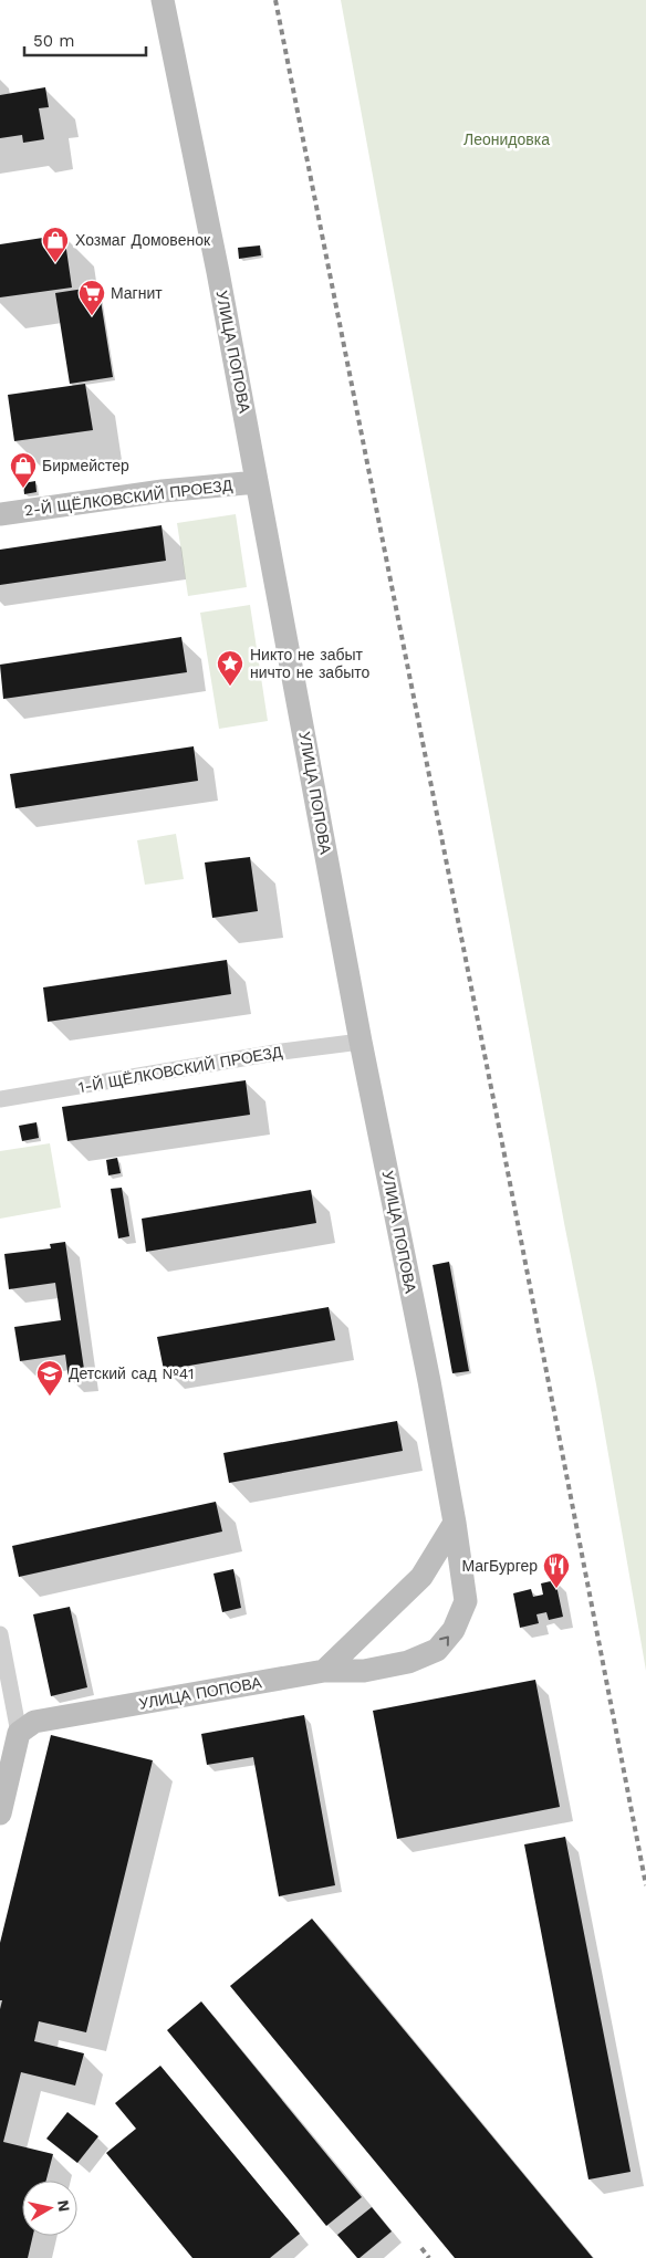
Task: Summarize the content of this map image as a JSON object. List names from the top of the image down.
{
  "streets": {
    "street": ["УЛИЦА ПОПОВА", "2-Й ЩЁЛКОВСКИЙ ПРОЕЗД", "1-Й ЩЁЛКОВСКИЙ ПРОЕЗД"]
  },
  "crossings": [
    ["УЛИЦА ПОПОВА", "2-Й ЩЁЛКОВСКИЙ ПРОЕЗД"],
    ["УЛИЦА ПОПОВА", "1-Й ЩЁЛКОВСКИЙ ПРОЕЗД"]
  ],
  "parks": ["Леонидовка"],
  "places": {
    "shop": ["Хозмаг Домовенок", "Бирмейстер"],
    "supermarket": ["Магнит"],
    "place": ["Никто не забыт ничто не забыто"],
    "school or university": ["Детский сад №41"],
    "restaurant": ["МагБургер"]
  },
  "scale_bar": "50 m",
  "north": "right"
}
